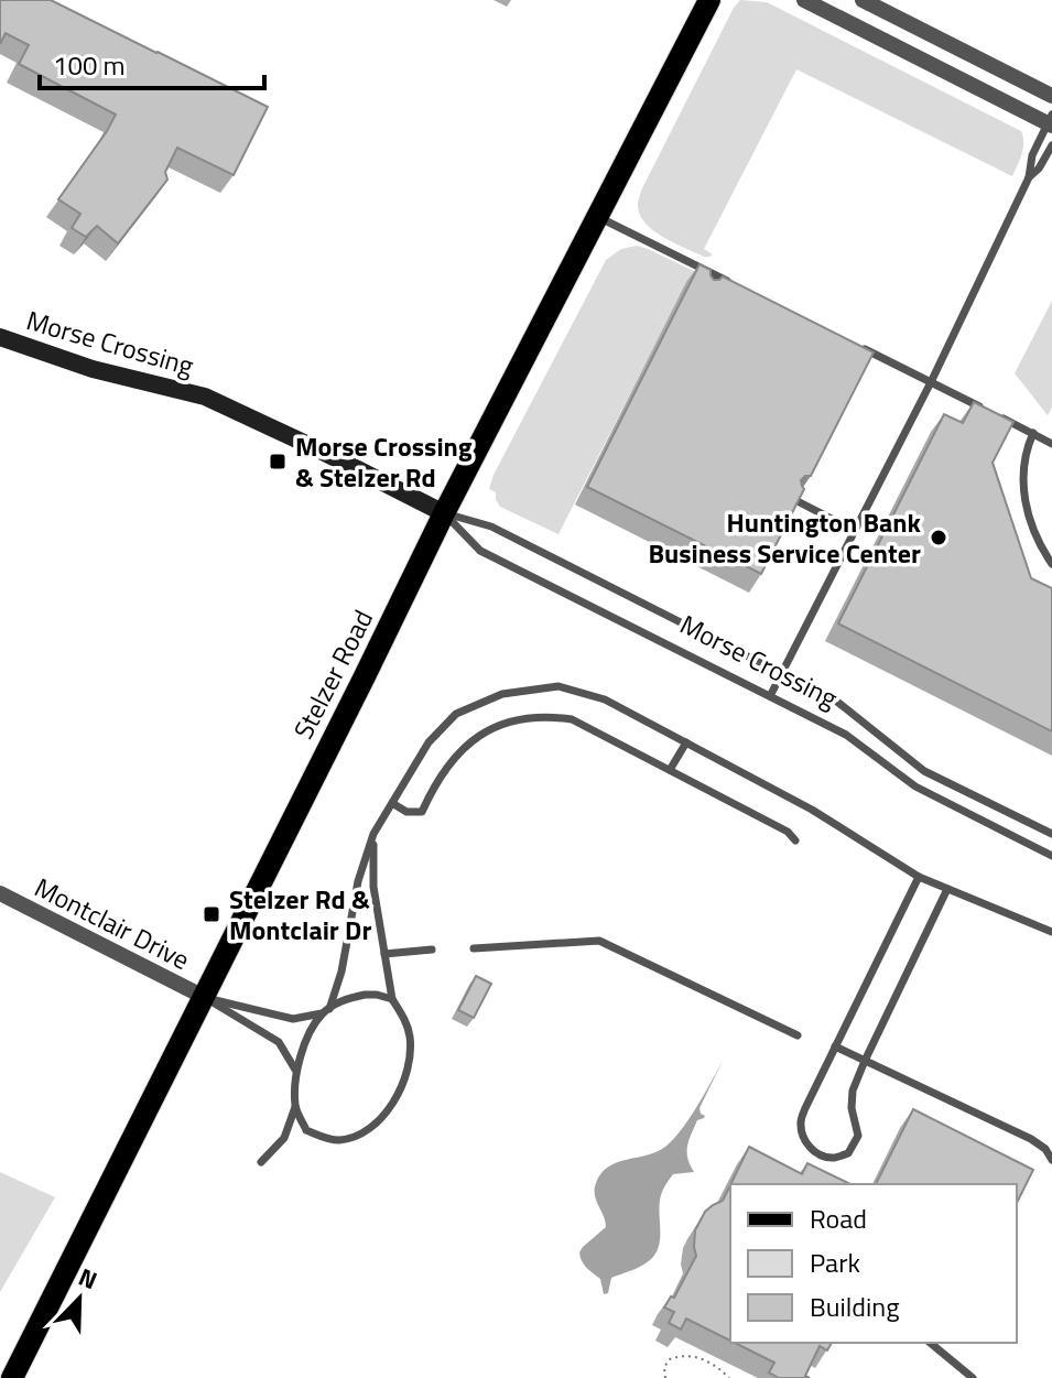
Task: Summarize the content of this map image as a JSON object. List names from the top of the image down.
{
  "streets": {
    "main road": ["Morse Crossing", "Stelzer Road"],
    "street": ["Montclair Drive"]
  },
  "crossings": [
    ["Morse Crossing", "Stelzer Road"],
    ["Stelzer Road", "Montclair Drive"]
  ],
  "places": {
    "transit": ["Morse Crossing & Stelzer Rd", "Stelzer Rd & Montclair Dr"],
    "other": ["Huntington Bank Business Service Center"]
  },
  "legend": ["Road", "Park", "Building"],
  "scale_bar": "100 m",
  "north": "top right"
}
